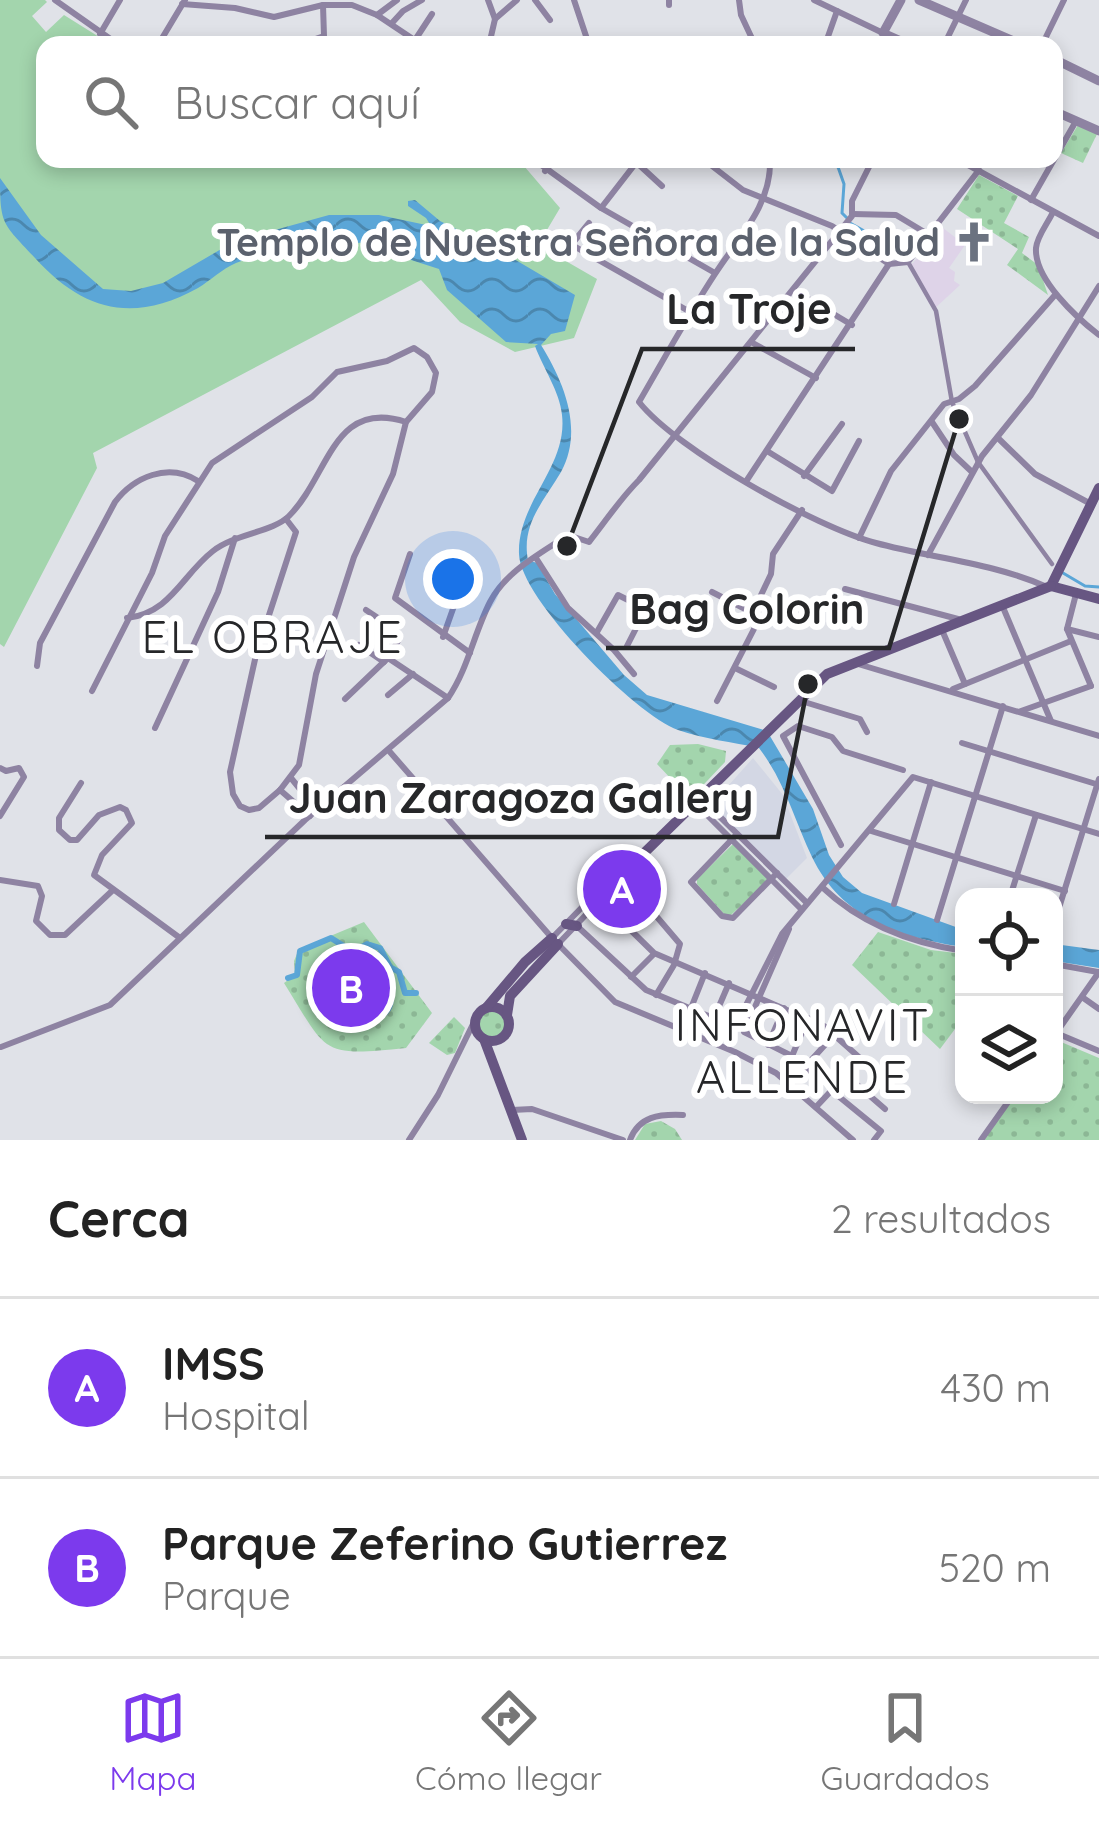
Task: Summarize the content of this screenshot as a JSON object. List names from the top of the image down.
{
  "districts": ["EL OBRAJE", "INFONAVIT ALLENDE"],
  "places": {
    "church": ["Templo de Nuestra Señora de la Salud"],
    "other": ["Bag Colorin", "La Troje", "Juan Zaragoza Gallery"]
  },
  "page": {
    "search": "Buscar aquí",
    "pins": ["A", "B"],
    "heading": ["Cerca", "2 resultados"],
    "list": [
      {
        "mark": "A",
        "name": "IMSS",
        "note": "Hospital",
        "value": "430 m"
      },
      {
        "mark": "B",
        "name": "Parque Zeferino Gutierrez",
        "note": "Parque",
        "value": "520 m"
      }
    ],
    "nav": ["Mapa", "Cómo llegar", "Guardados"]
  }
}
